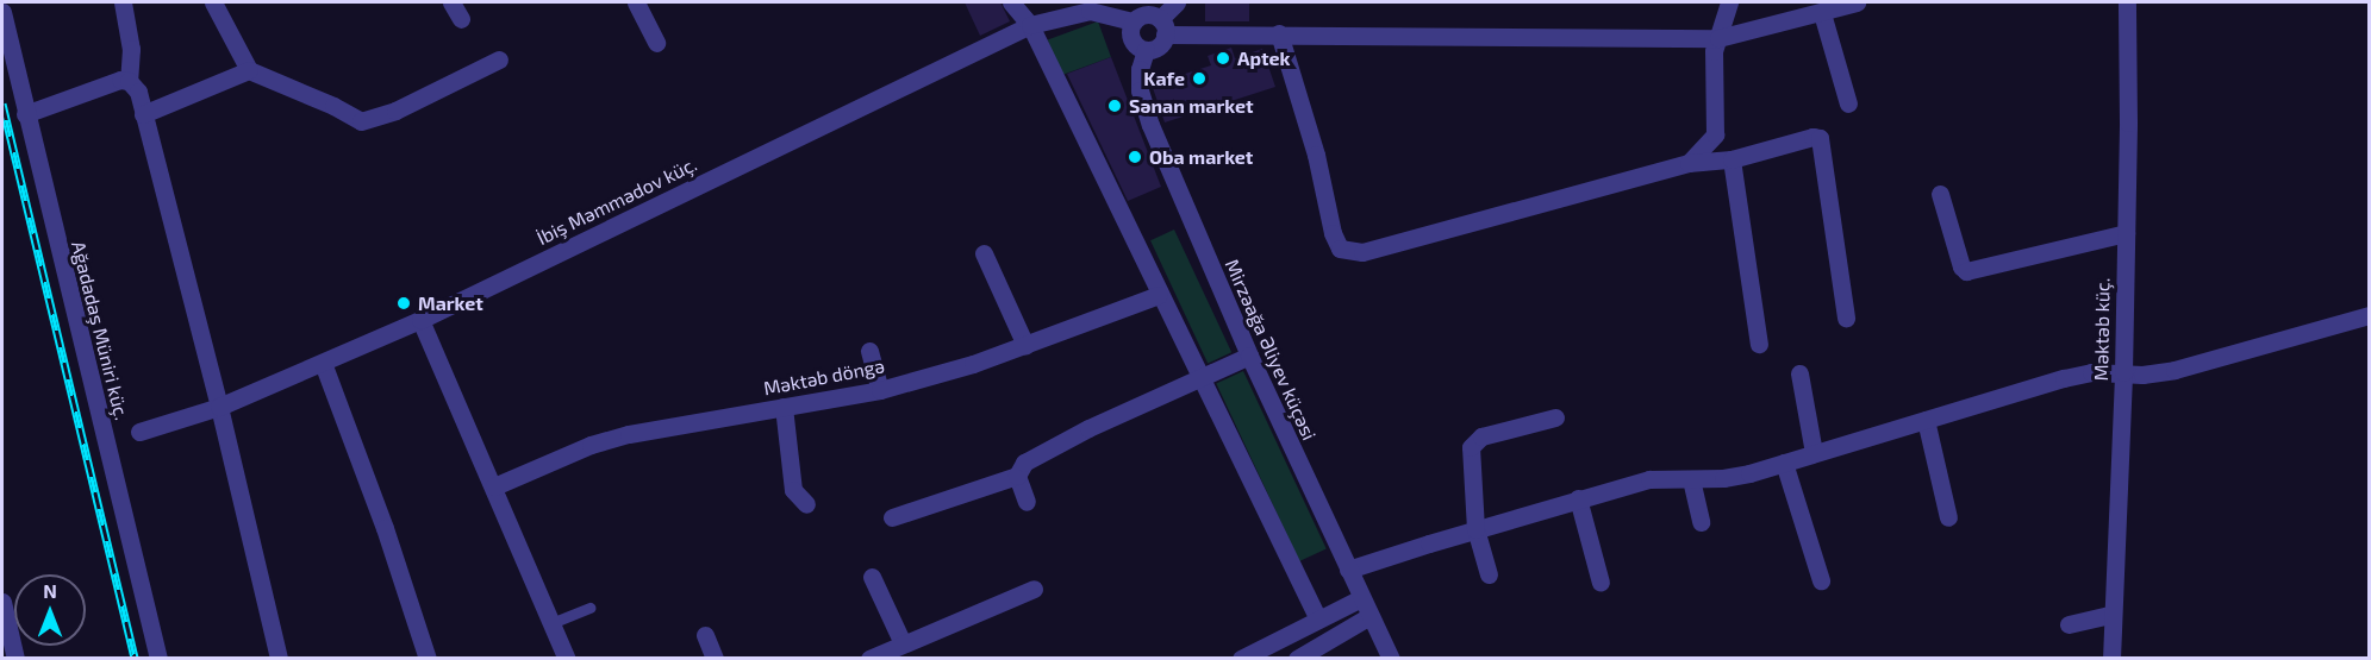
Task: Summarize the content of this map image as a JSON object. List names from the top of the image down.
{
  "streets": {
    "street": [
      "İbiş Məmmədov küç.",
      "Məktəb küç.",
      "Ağadadaş Müniri küç.",
      "Mirzəağa Əliyev küçəsi",
      "Məktəb döngə"
    ]
  },
  "places": [
    "Aptek",
    "Kafe",
    "Sənan market",
    "Oba market",
    "Market"
  ],
  "north": "top"
}
